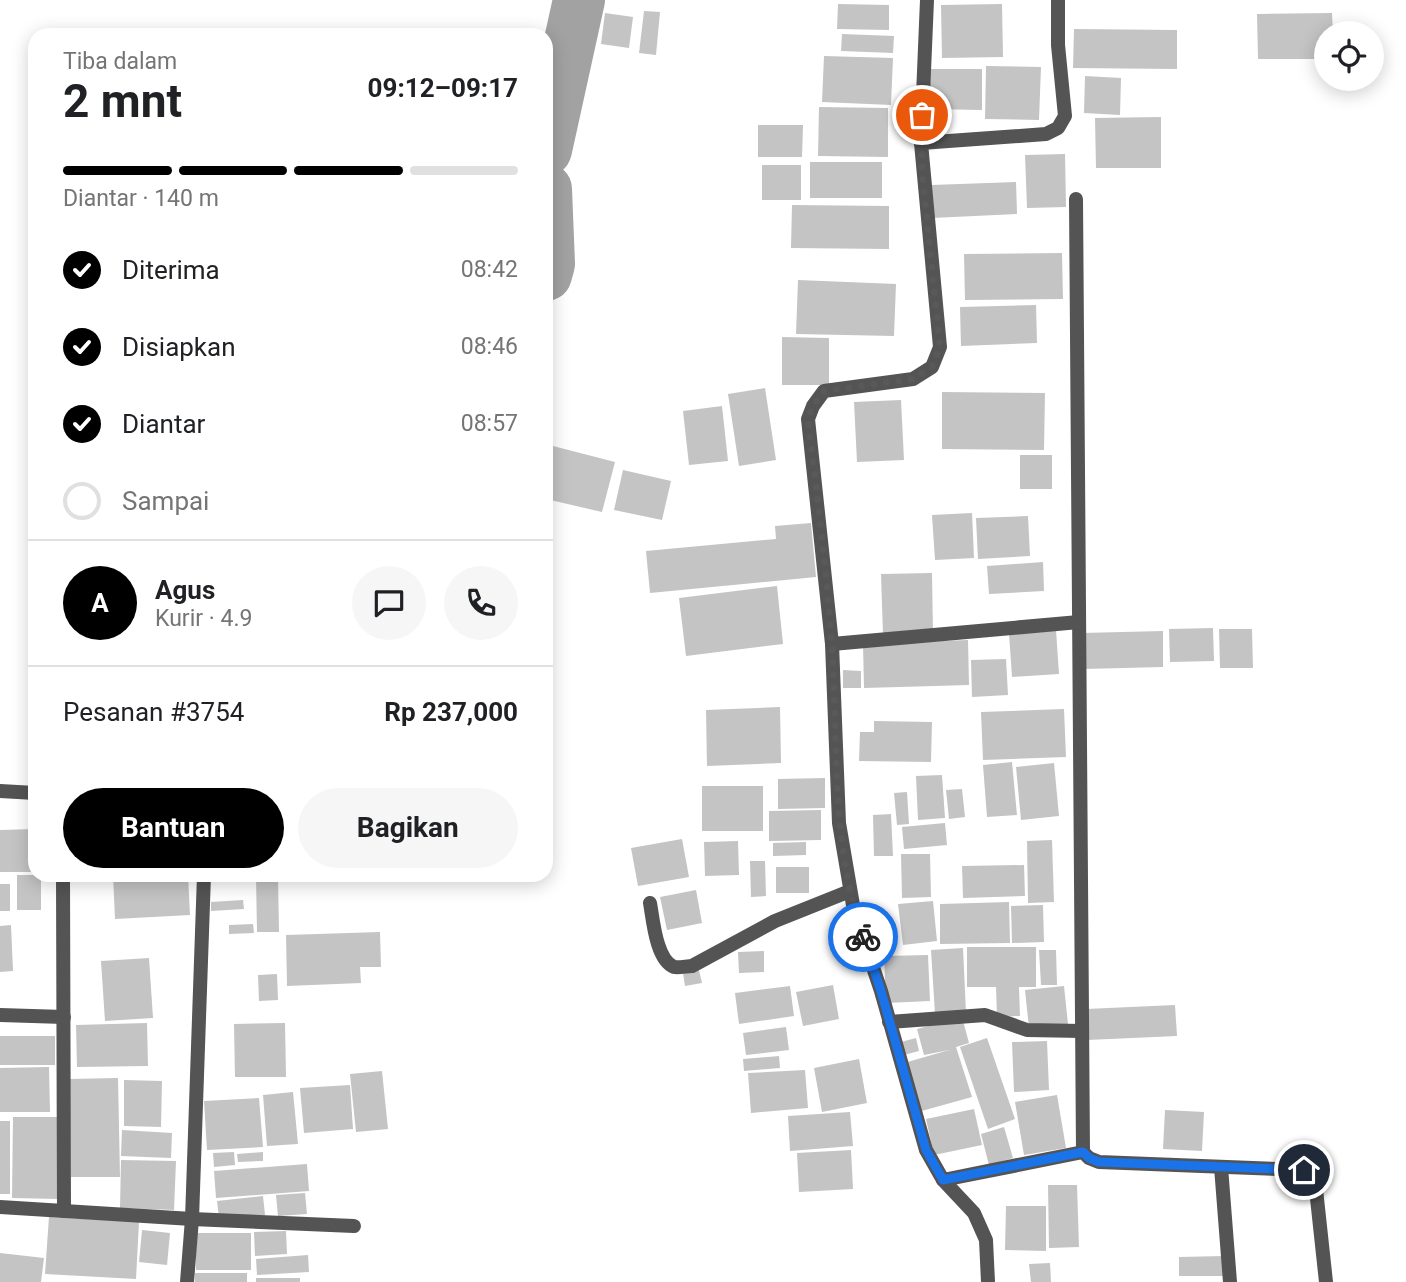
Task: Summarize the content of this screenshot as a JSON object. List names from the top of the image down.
{
  "page": {
    "heading": ["2 mnt", "Tiba dalam", "09:12–09:17"],
    "panel": [
      "Agus",
      "Kurir · 4.9",
      "Pesanan #3754",
      "Rp 237,000"
    ],
    "bar": "Diantar · 140 m",
    "list": [
      ["Diterima", "08:42"],
      ["Disiapkan", "08:46"],
      ["Diantar", "08:57"],
      "Sampai"
    ],
    "round": "A",
    "buttons": ["Bantuan", "Bagikan"]
  }
}
